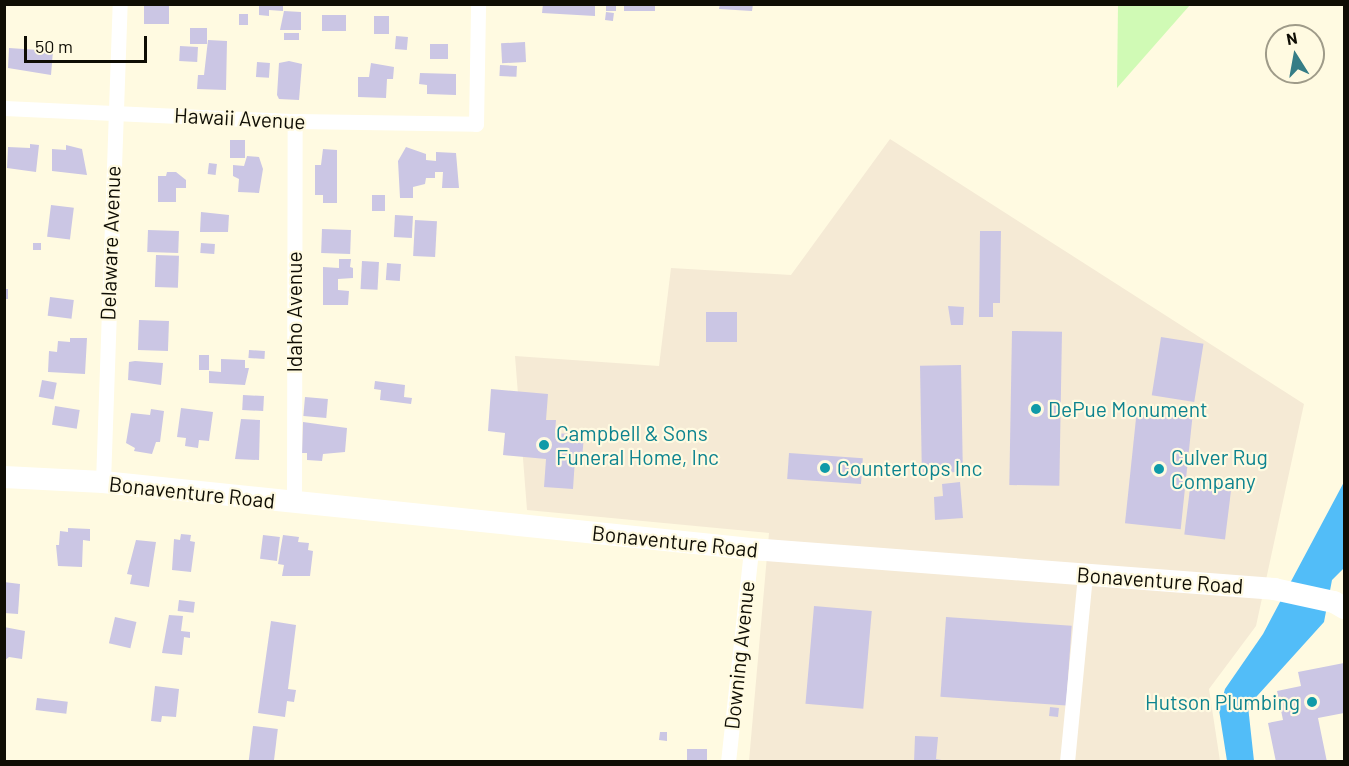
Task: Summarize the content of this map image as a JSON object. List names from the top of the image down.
{
  "streets": {
    "street": [
      "Hawaii Avenue",
      "Delaware Avenue",
      "Idaho Avenue",
      "Bonaventure Road",
      "Downing Avenue"
    ]
  },
  "crossings": [
    ["Hawaii Avenue", "Delaware Avenue"],
    ["Hawaii Avenue", "Idaho Avenue"],
    ["Delaware Avenue", "Bonaventure Road"],
    ["Idaho Avenue", "Bonaventure Road"],
    ["Bonaventure Road", "Downing Avenue"]
  ],
  "places": [
    "DePue Monument",
    "Campbell & Sons Funeral Home, Inc",
    "Countertops Inc",
    "Culver Rug Company",
    "Hutson Plumbing"
  ],
  "scale_bar": "50 m",
  "north": "top"
}
